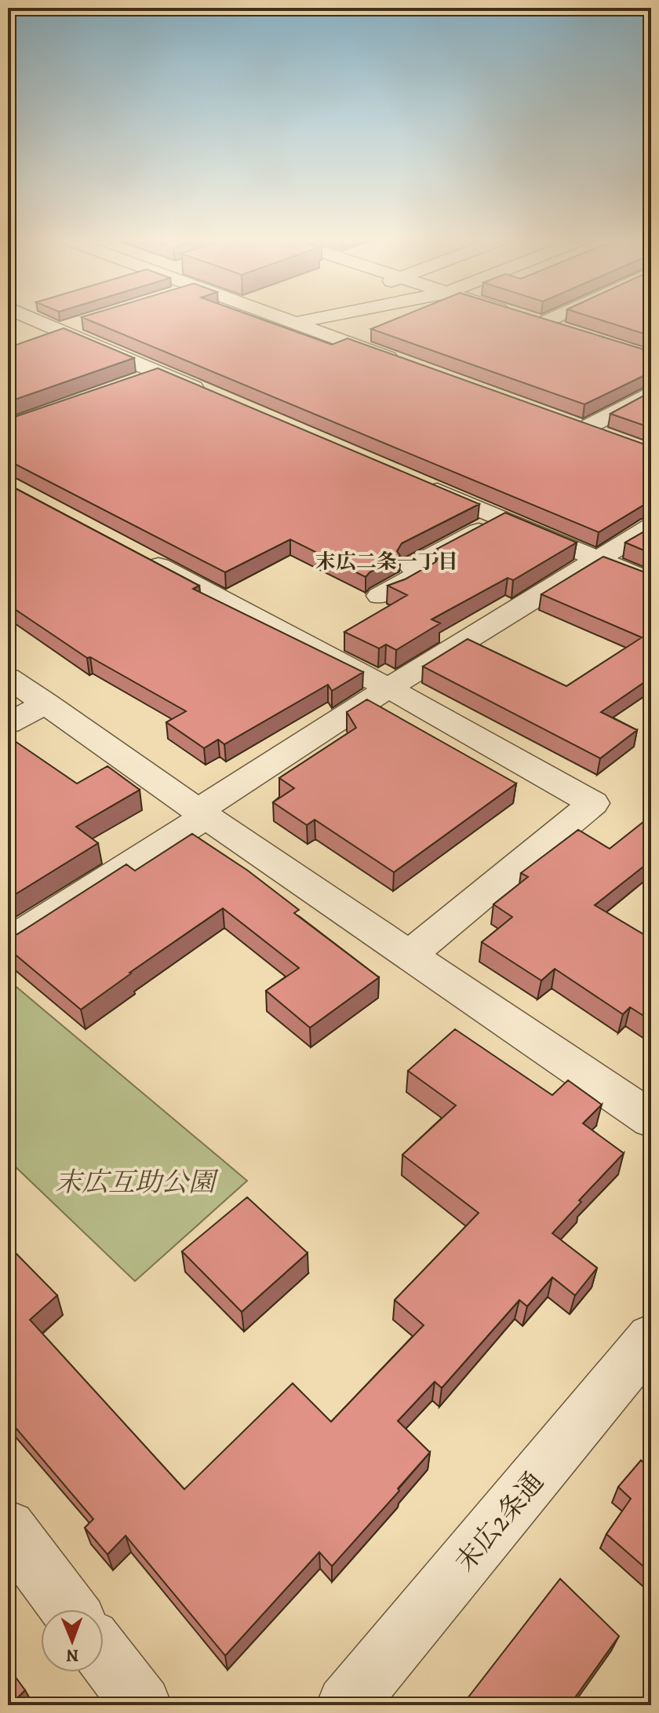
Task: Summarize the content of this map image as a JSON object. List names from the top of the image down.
{
  "streets": {
    "street": ["末広2条通"]
  },
  "districts": ["末広二条一丁目"],
  "parks": ["末広互助公園"],
  "north": "bottom"
}
